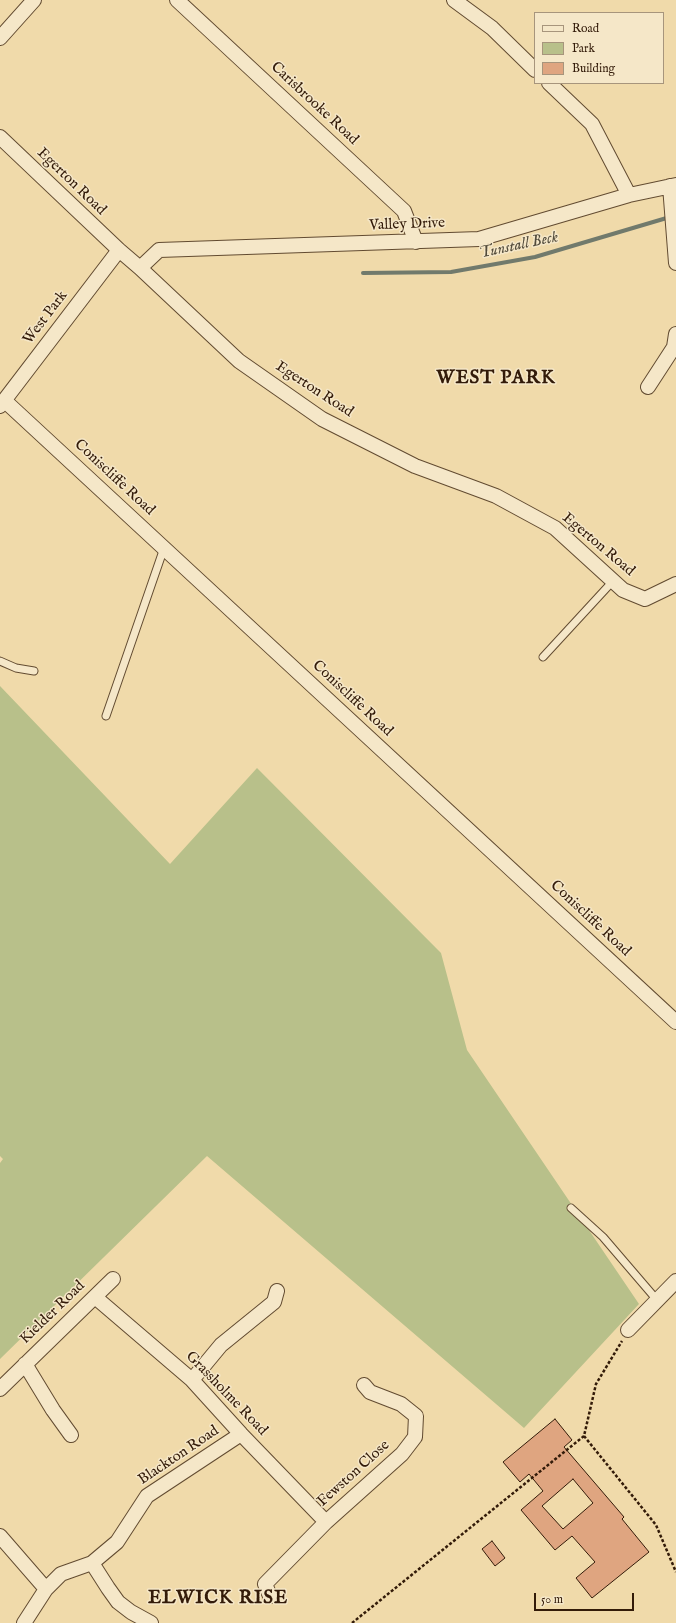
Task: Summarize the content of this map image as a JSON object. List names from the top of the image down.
{
  "streets": {
    "street": [
      "Carisbrooke Road",
      "Egerton Road",
      "Valley Drive",
      "West Park",
      "Coniscliffe Road",
      "Kielder Road",
      "Grassholme Road",
      "Blackton Road",
      "Fewston Close"
    ]
  },
  "crossings": [
    ["Carisbrooke Road", "Valley Drive"],
    ["Egerton Road", "Valley Drive"],
    ["Egerton Road", "West Park"],
    ["West Park", "Coniscliffe Road"],
    ["Kielder Road", "Grassholme Road"],
    ["Grassholme Road", "Blackton Road"],
    ["Grassholme Road", "Fewston Close"]
  ],
  "districts": ["WEST PARK", "ELWICK RISE"],
  "water": ["Tunstall Beck"],
  "legend": ["Road", "Park", "Building"],
  "scale_bar": "50 m"
}
